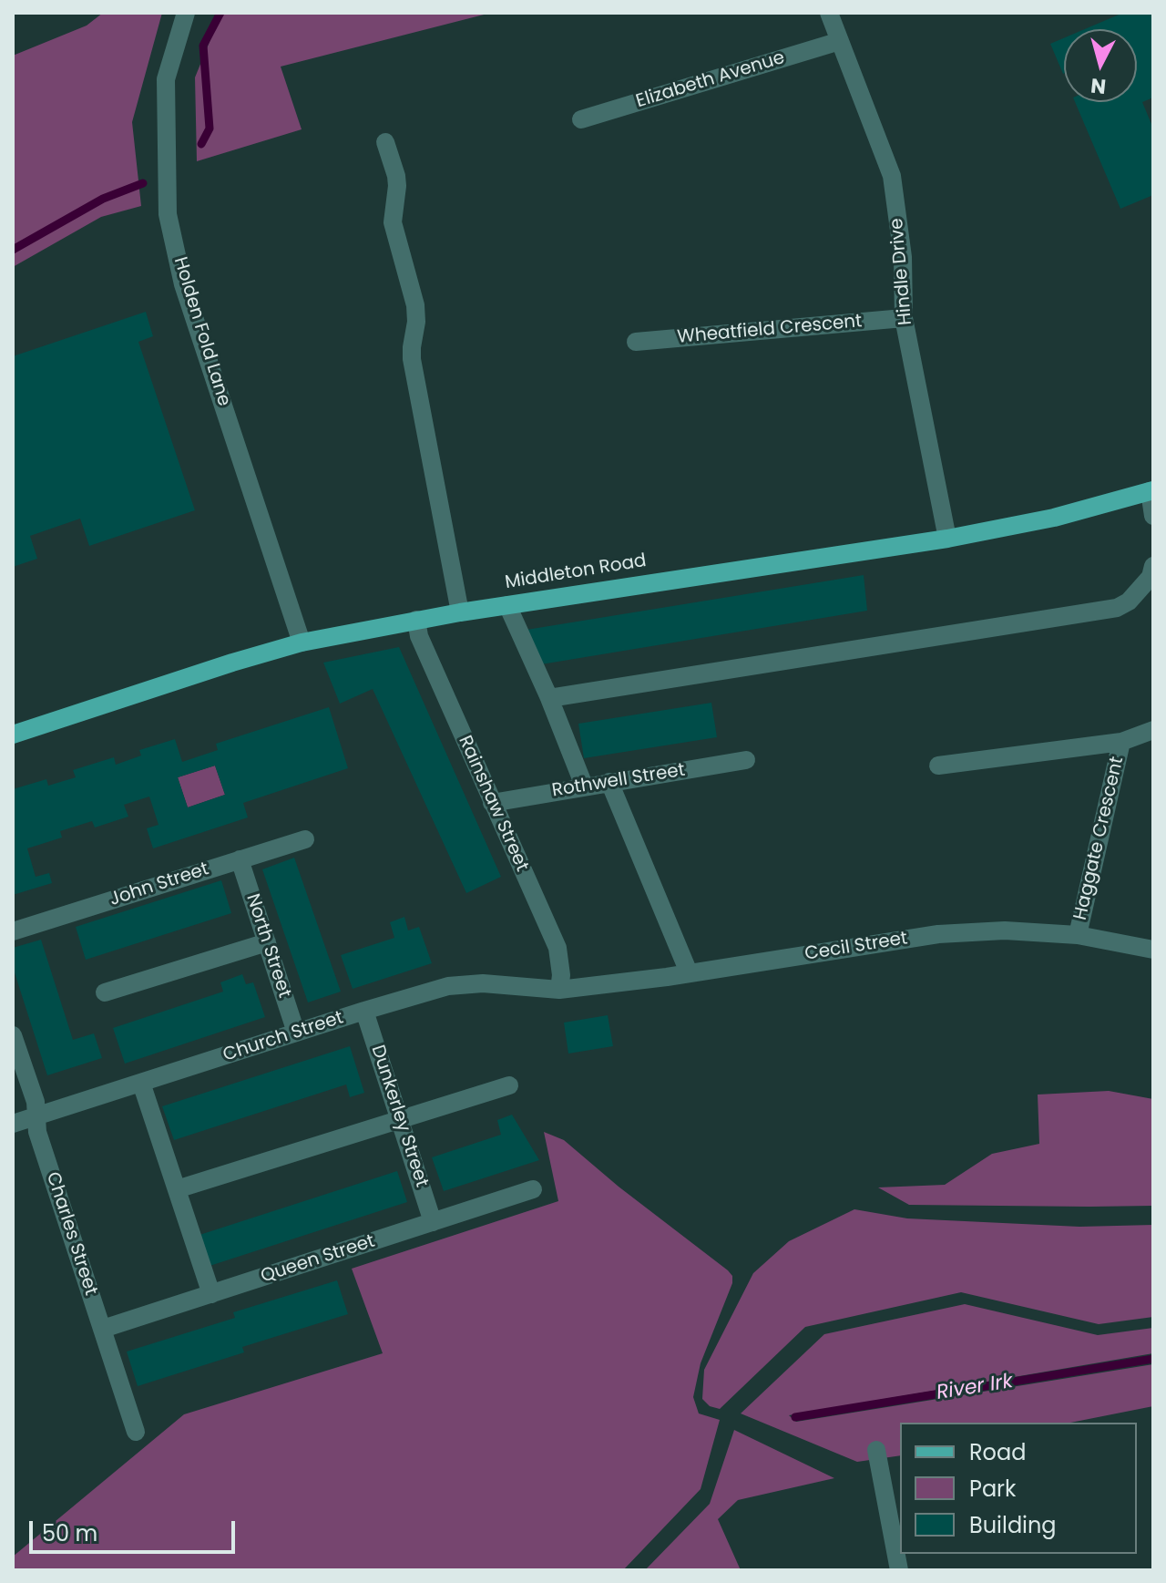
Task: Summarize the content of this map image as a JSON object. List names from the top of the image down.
{
  "streets": {
    "main road": ["Middleton Road"],
    "street": [
      "Elizabeth Avenue",
      "Hindle Drive",
      "Wheatfield Crescent",
      "Holden Fold Lane",
      "Rothwell Street",
      "Rainshaw Street",
      "Haggate Crescent",
      "John Street",
      "North Street",
      "Cecil Street",
      "Church Street",
      "Dunkerley Street",
      "Charles Street",
      "Queen Street"
    ]
  },
  "crossings": [
    ["Elizabeth Avenue", "Hindle Drive"],
    ["Hindle Drive", "Wheatfield Crescent"],
    ["Hindle Drive", "Middleton Road"],
    ["Holden Fold Lane", "Middleton Road"],
    ["Middleton Road", "Rainshaw Street"],
    ["Rothwell Street", "Rainshaw Street"],
    ["Rainshaw Street", "Cecil Street"],
    ["Rainshaw Street", "Church Street"],
    ["Haggate Crescent", "Cecil Street"],
    ["John Street", "North Street"],
    ["North Street", "Church Street"],
    ["Cecil Street", "Church Street"],
    ["Church Street", "Dunkerley Street"],
    ["Church Street", "Charles Street"],
    ["Dunkerley Street", "Queen Street"],
    ["Charles Street", "Queen Street"]
  ],
  "water": ["River Irk"],
  "legend": ["Road", "Park", "Building"],
  "scale_bar": "50 m",
  "north": "bottom"
}
